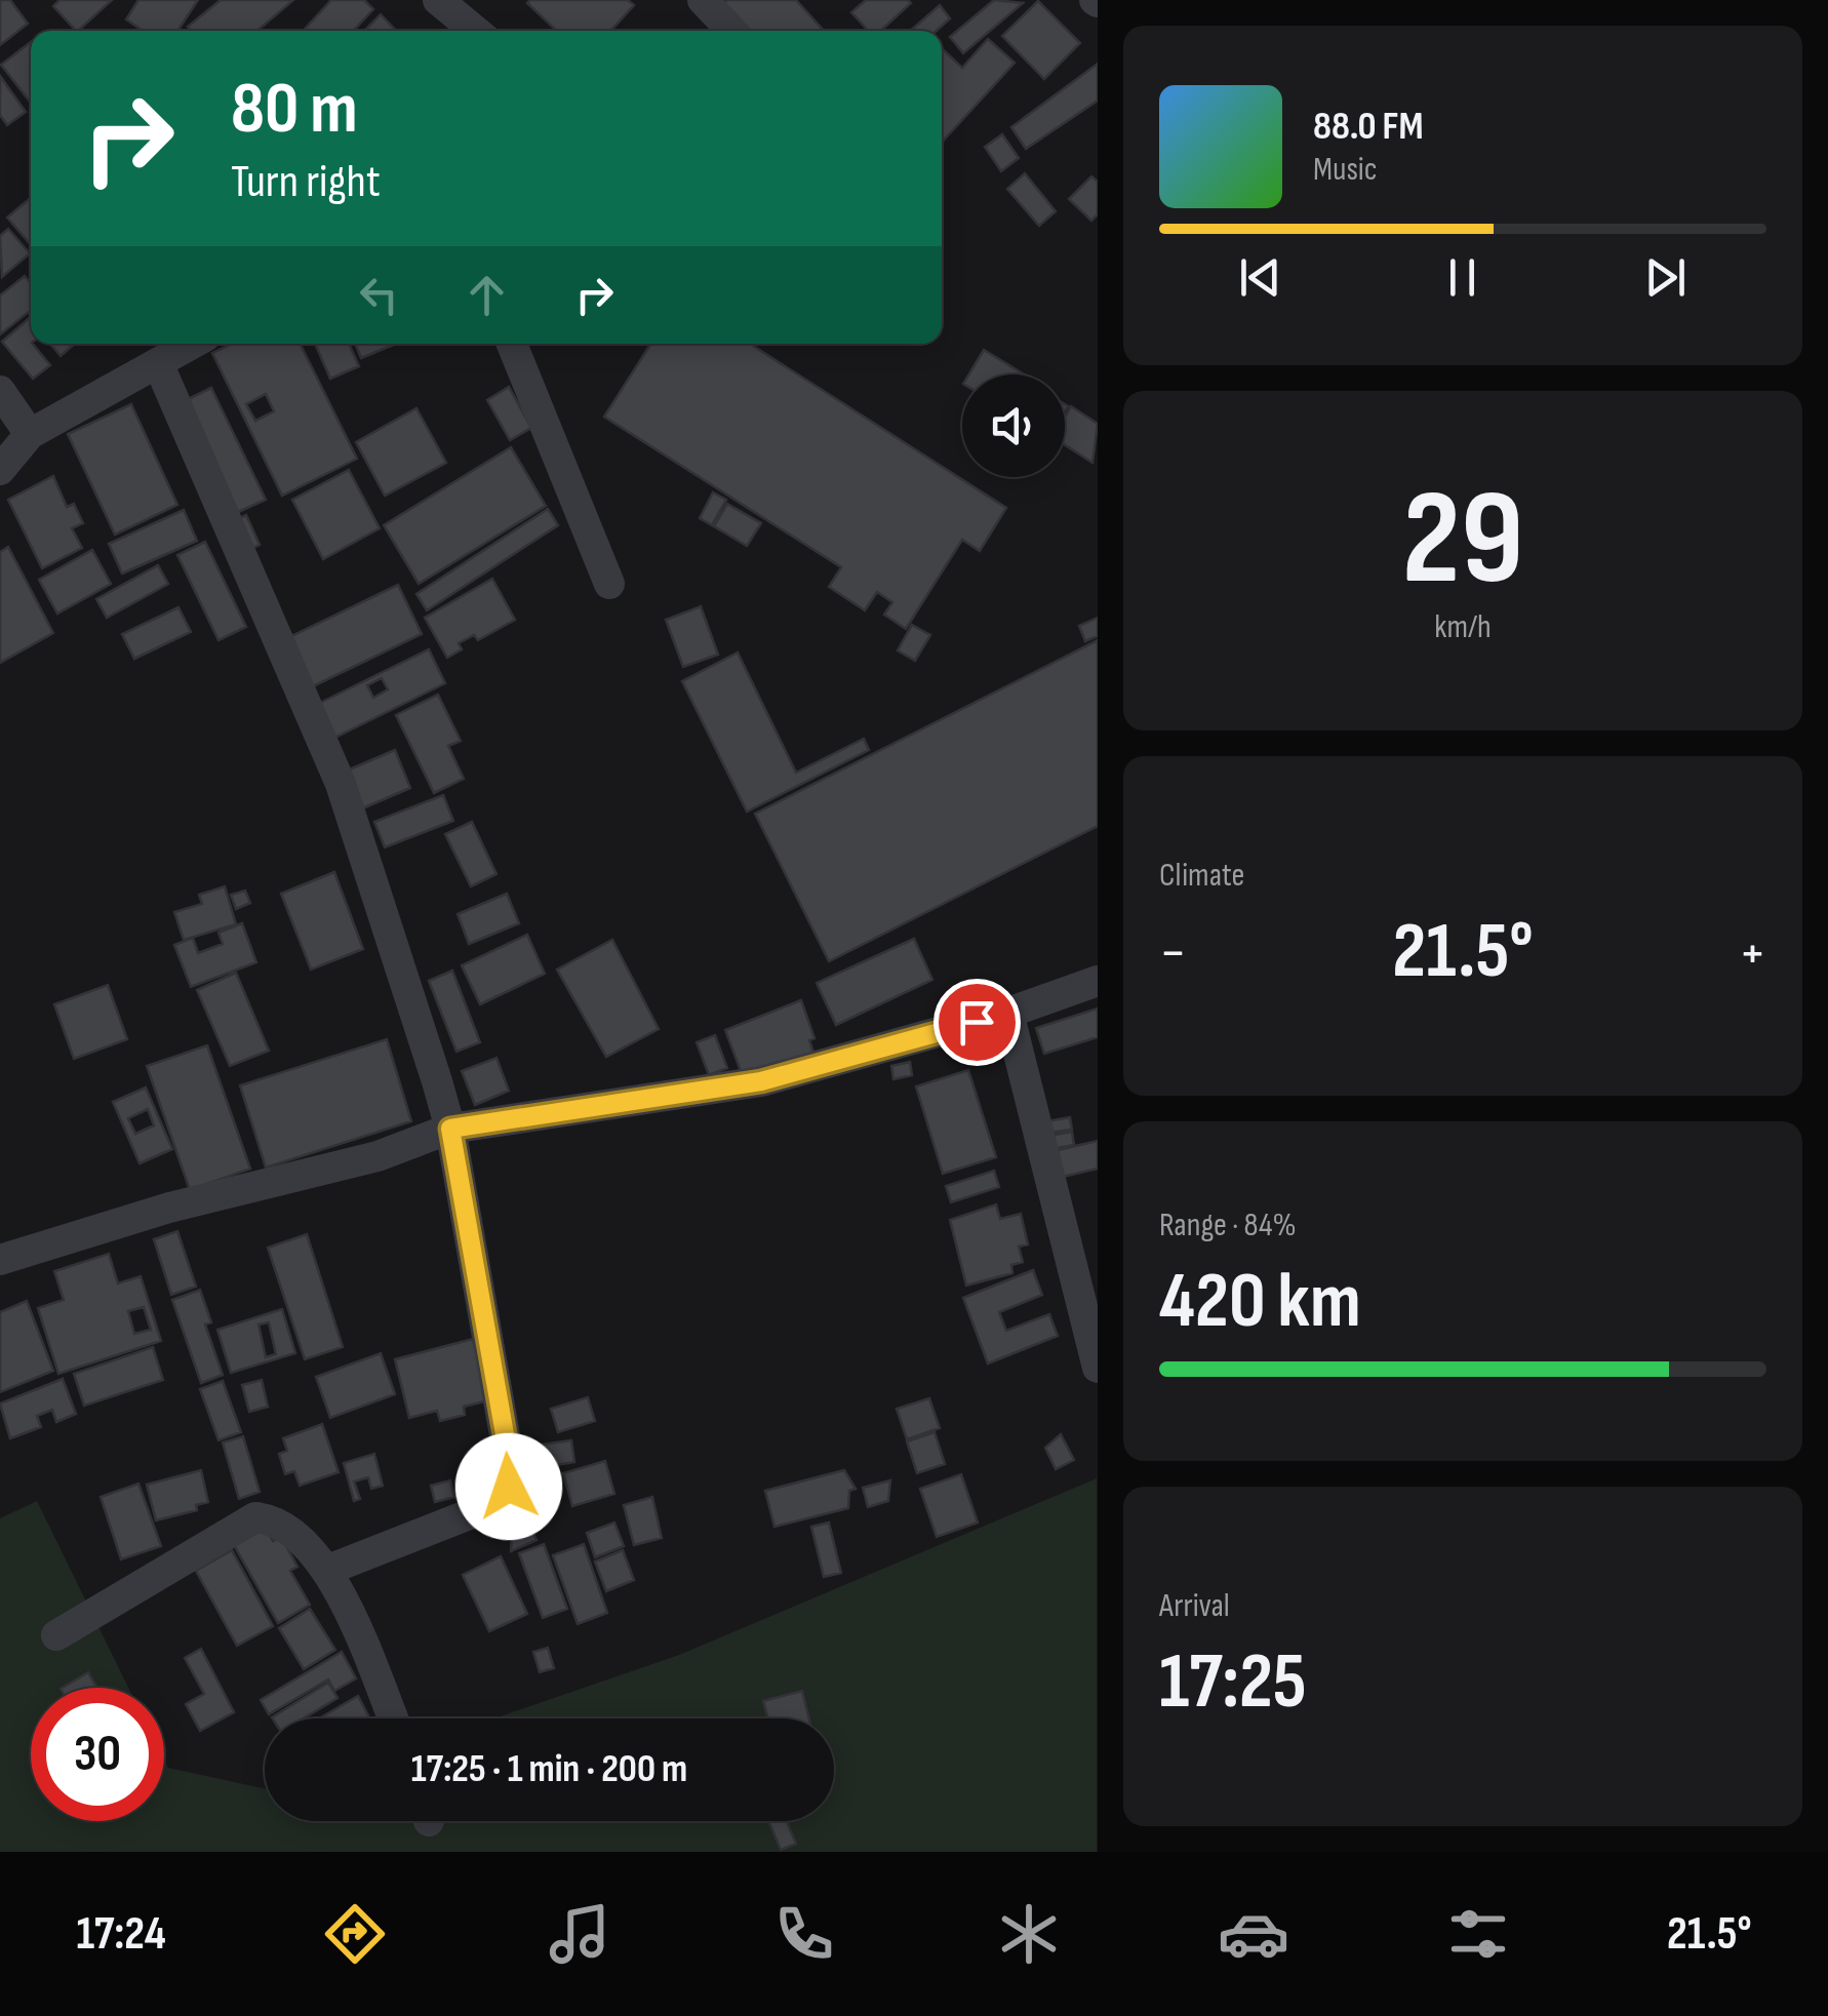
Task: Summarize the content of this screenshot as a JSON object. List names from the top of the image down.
{
  "page": {
    "turn": ["80 m", "Turn right"],
    "song": ["88.0 FM", "Music"],
    "tile": [
      ["29", "km/h"],
      "Climate",
      ["Range · 84%", "420 km"],
      ["Arrival", "17:25"]
    ],
    "heat": ["−", "21.5°", "+"],
    "limit": "30",
    "trip": "17:25 · 1 min · 200 m",
    "tabs": ["17:24", "21.5°"]
  }
}
